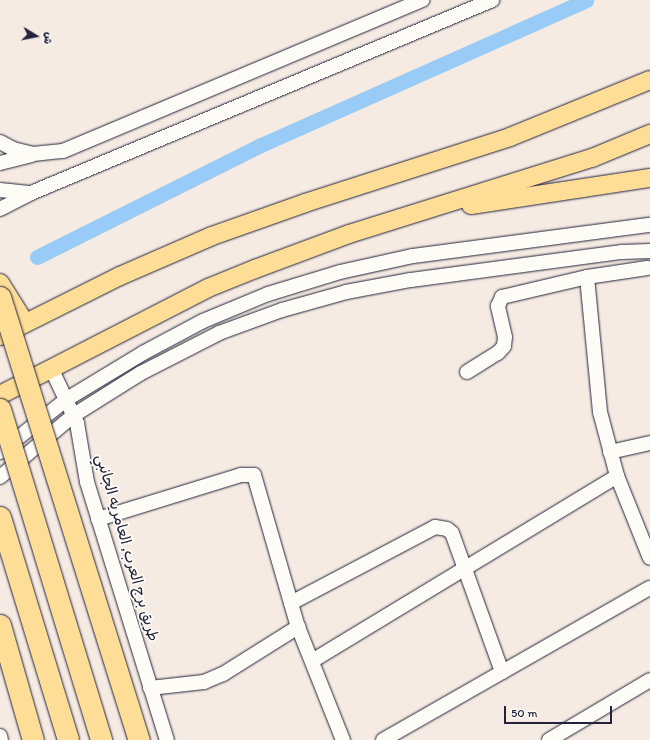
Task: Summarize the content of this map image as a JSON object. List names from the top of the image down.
{
  "streets": {
    "street": ["طريق برج العرب, العامريه الجانبي"]
  },
  "scale_bar": "50 m",
  "north": "right"
}
